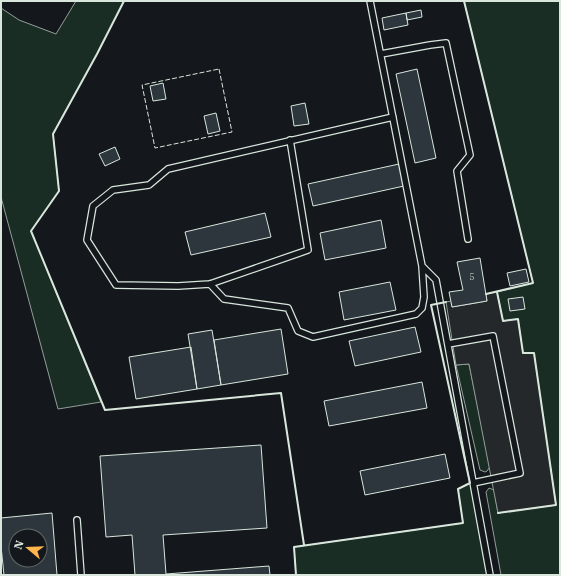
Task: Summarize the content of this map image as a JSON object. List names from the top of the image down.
{
  "house_numbers": ["5"],
  "north": "left"
}
